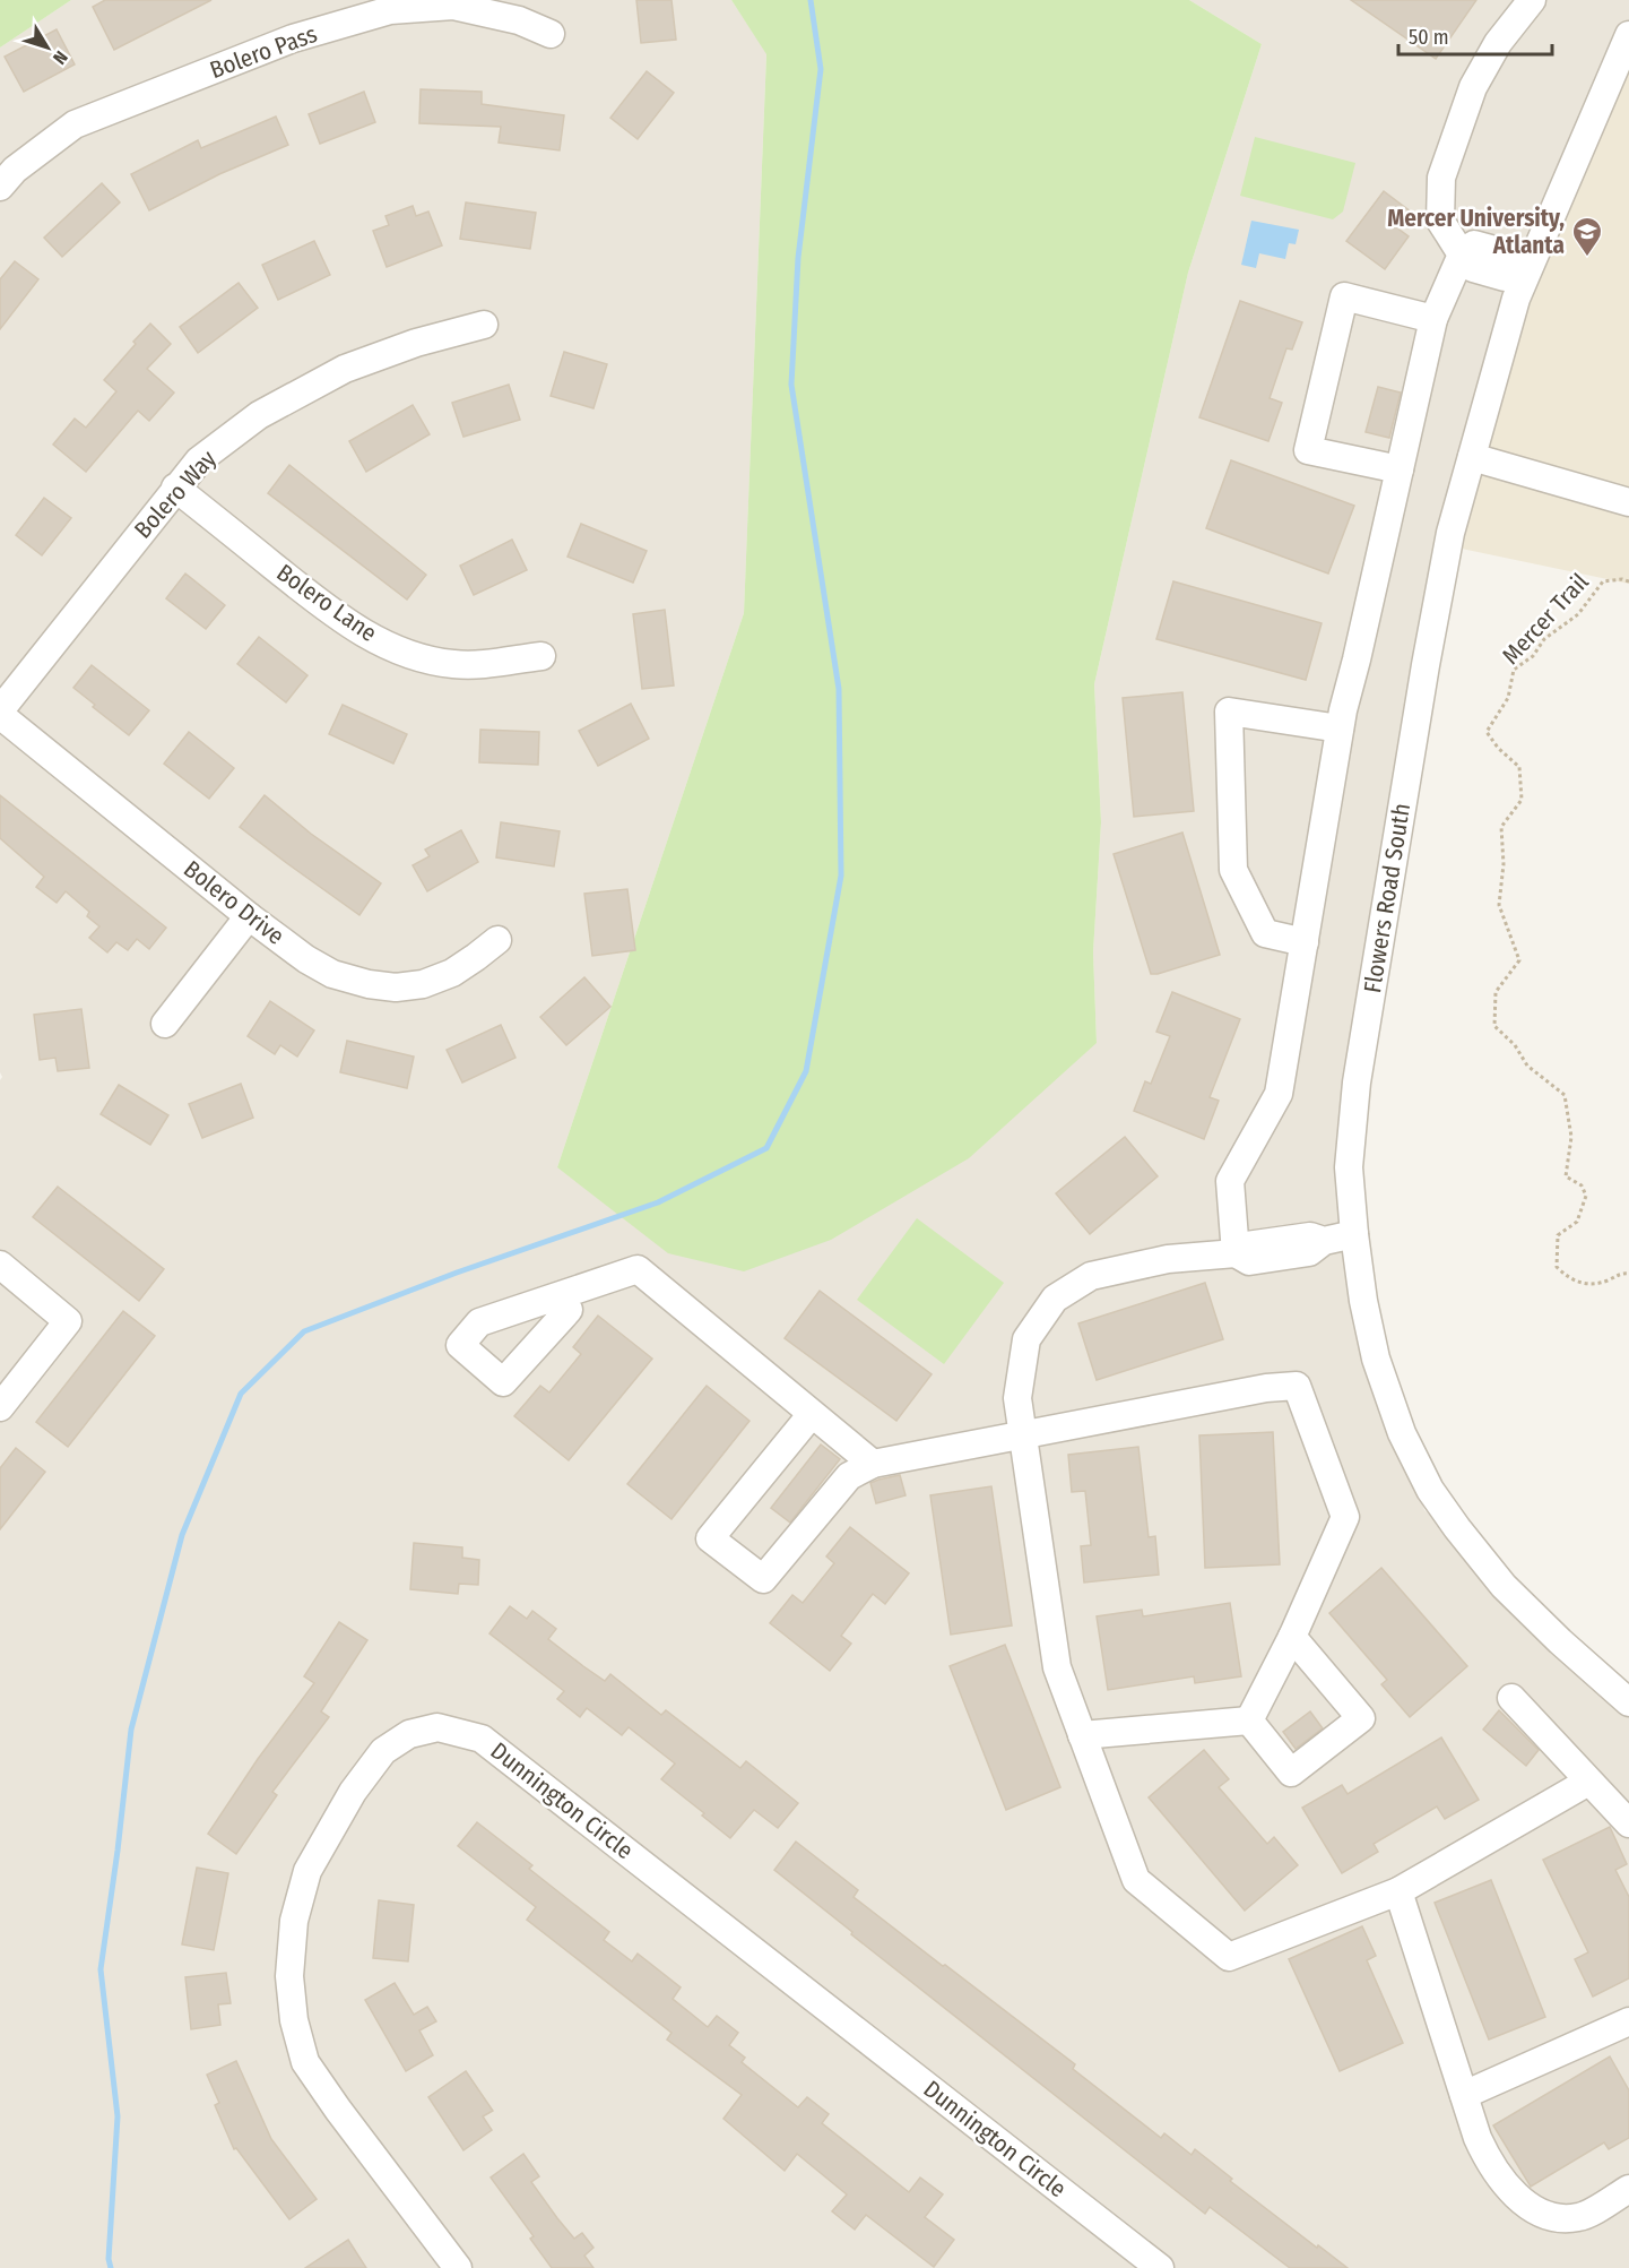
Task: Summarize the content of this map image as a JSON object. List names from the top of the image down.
{
  "streets": {
    "street": [
      "Bolero Pass",
      "Bolero Way",
      "Bolero Lane",
      "Flowers Road South",
      "Bolero Drive",
      "Dunnington Circle"
    ],
    "path": ["Mercer Trail"]
  },
  "crossings": [
    ["Bolero Way", "Bolero Lane"],
    ["Bolero Way", "Bolero Drive"]
  ],
  "places": {
    "school or university": ["Mercer University, Atlanta"]
  },
  "scale_bar": "50 m",
  "north": "bottom right"
}
